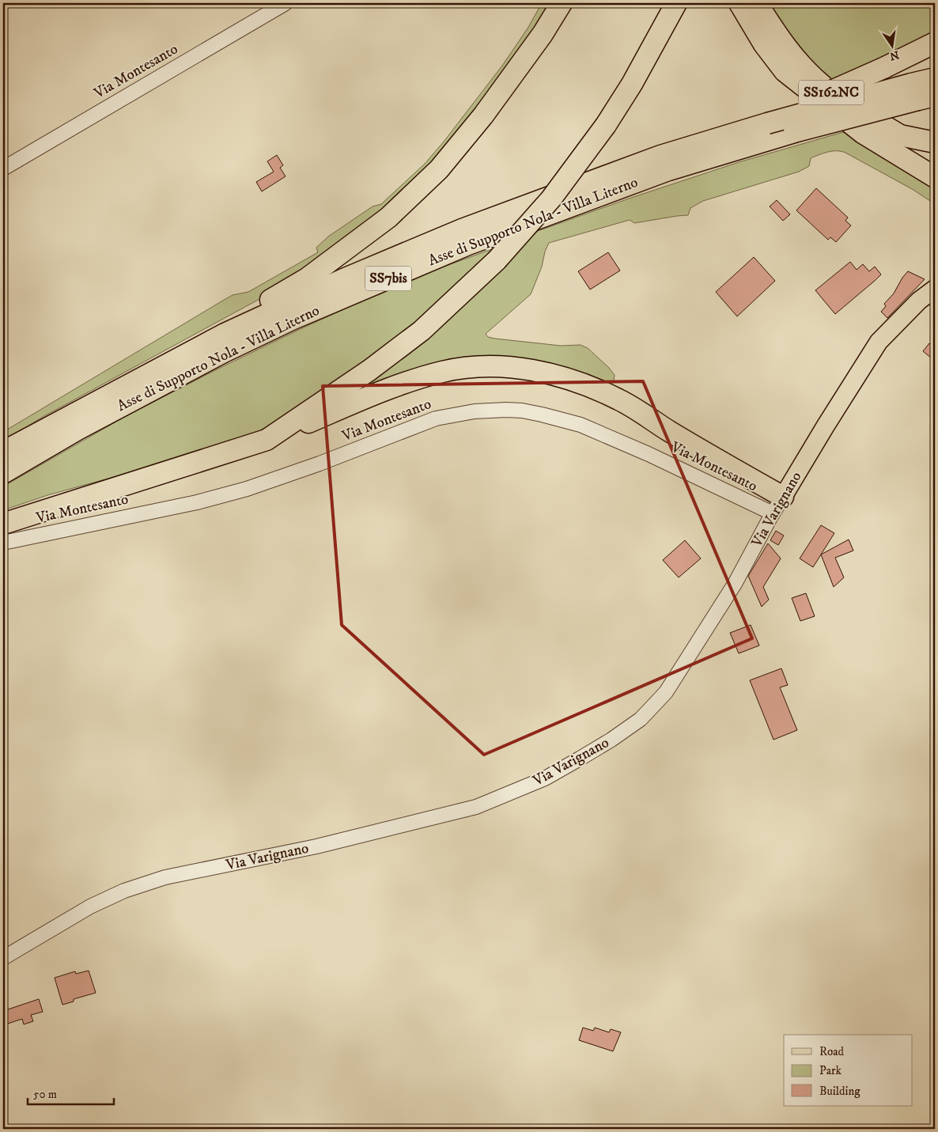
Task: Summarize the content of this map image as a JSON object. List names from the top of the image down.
{
  "streets": {
    "highway": ["SS162NC", "Asse di Supporto Nola - Villa Literno", "SS7bis"],
    "main road": ["Via Varignano"],
    "street": ["Via Montesanto"]
  },
  "crossings": [
    ["Via Montesanto", "Via Varignano"]
  ],
  "legend": ["Road", "Park", "Building"],
  "scale_bar": "50 m",
  "north": "bottom"
}
